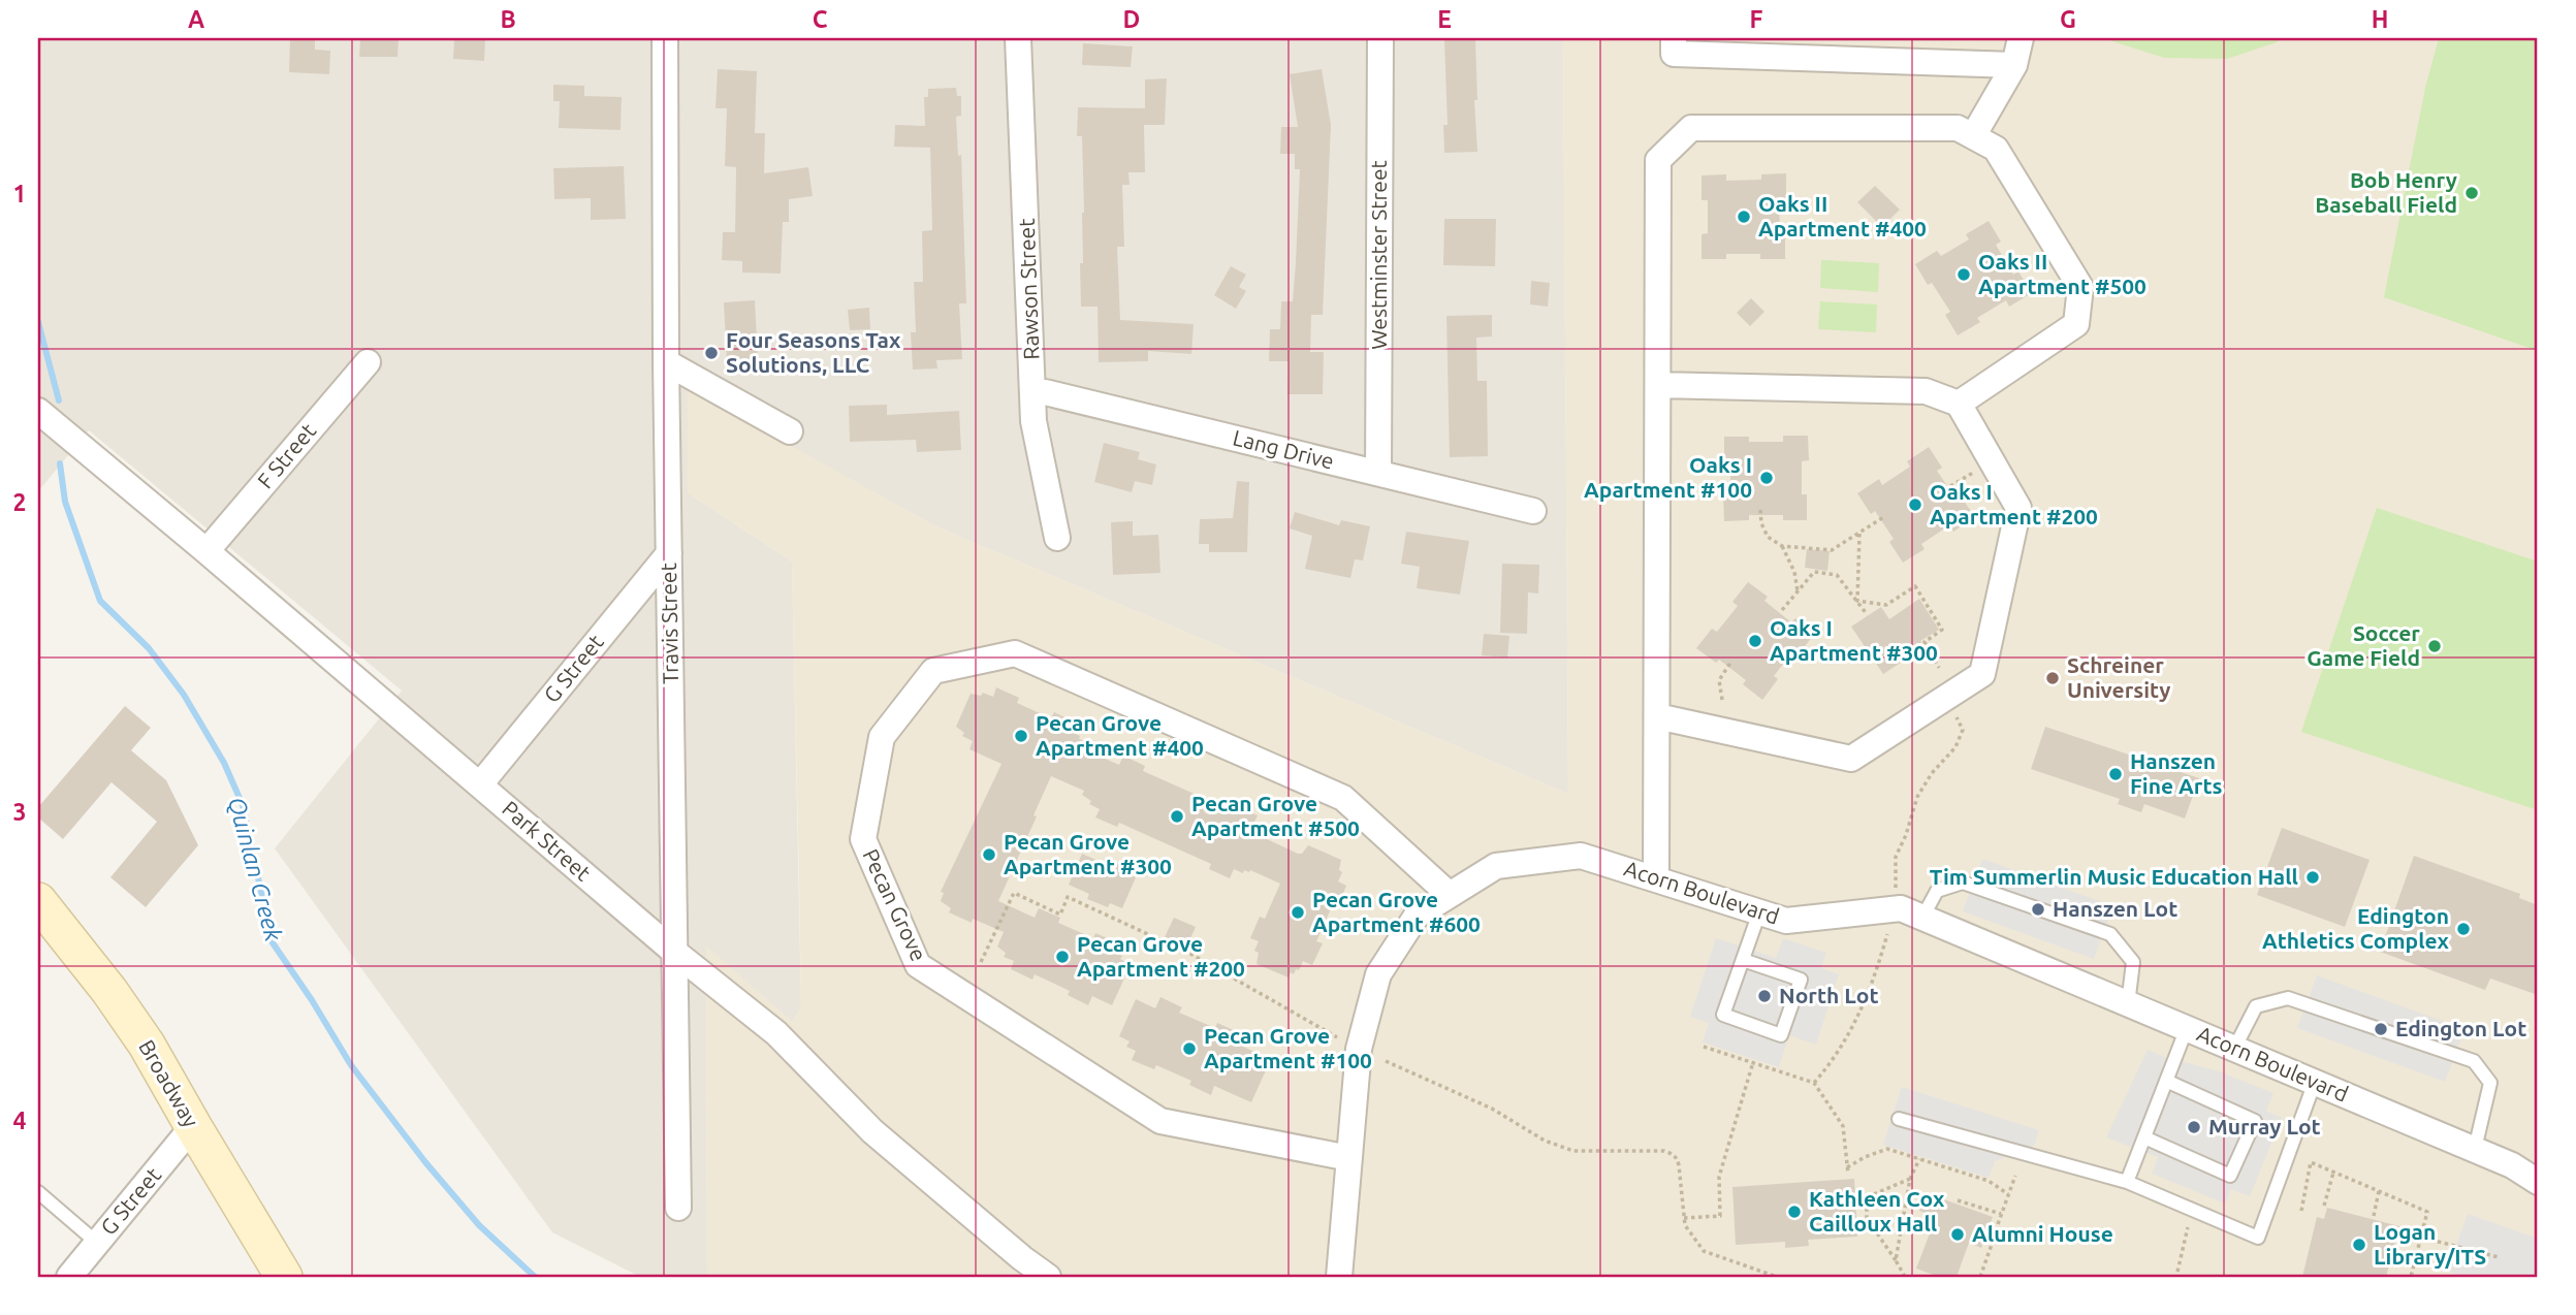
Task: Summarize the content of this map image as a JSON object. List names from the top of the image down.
{
  "streets": {
    "main road": ["Broadway"],
    "street": [
      "Westminster Street",
      "Rawson Street",
      "Lang Drive",
      "F Street",
      "Travis Street",
      "G Street",
      "Park Street",
      "Acorn Boulevard",
      "Pecan Grove"
    ]
  },
  "crossings": [
    ["Westminster Street", "Lang Drive"],
    ["Rawson Street", "Lang Drive"],
    ["F Street", "Park Street"],
    ["Travis Street", "G Street"],
    ["Travis Street", "Park Street"],
    ["G Street", "Park Street"],
    ["G Street", "Broadway"],
    ["Acorn Boulevard", "Pecan Grove"]
  ],
  "water": ["Quinlan Creek"],
  "places": [
    "Bob Henry Baseball Field",
    "Oaks II Apartment #400",
    "Oaks II Apartment #500",
    "Four Seasons Tax Solutions, LLC",
    "Oaks I Apartment #100",
    "Oaks I Apartment #200",
    "Oaks I Apartment #300",
    "Soccer Game Field",
    "Schreiner University",
    "Pecan Grove Apartment #400",
    "Hanszen Fine Arts",
    "Pecan Grove Apartment #500",
    "Pecan Grove Apartment #300",
    "Tim Summerlin Music Education Hall",
    "Hanszen Lot",
    "Pecan Grove Apartment #600",
    "Edington Athletics Complex",
    "Pecan Grove Apartment #200",
    "North Lot",
    "Edington Lot",
    "Pecan Grove Apartment #100",
    "Murray Lot",
    "Kathleen Cox Cailloux Hall",
    "Alumni House",
    "Logan Library/ITS"
  ],
  "grid": {
    "columns": [
      "A",
      "B",
      "C",
      "D",
      "E",
      "F",
      "G",
      "H"
    ],
    "rows": [
      "1",
      "2",
      "3",
      "4"
    ]
  }
}
